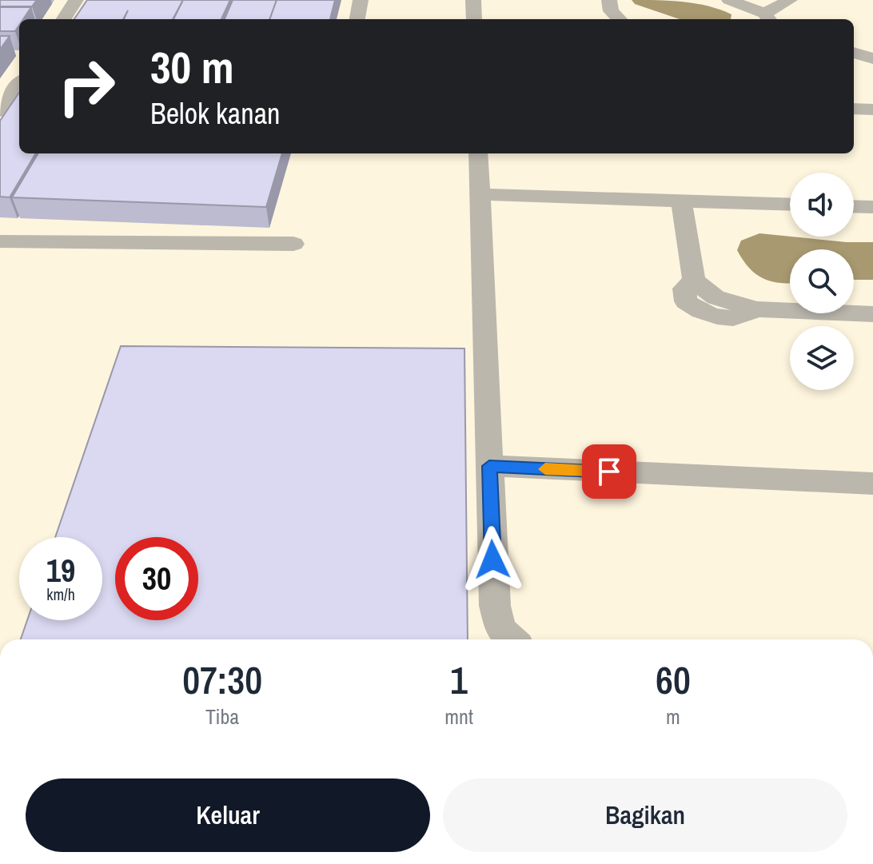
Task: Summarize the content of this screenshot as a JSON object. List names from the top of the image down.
{
  "page": {
    "turn": ["30 m", "Belok kanan"],
    "speed": "19 km/h",
    "limit": "30",
    "eta": [
      "07:30",
      "Tiba",
      "1",
      "mnt",
      "60",
      "m"
    ],
    "buttons": ["Keluar", "Bagikan"]
  }
}
